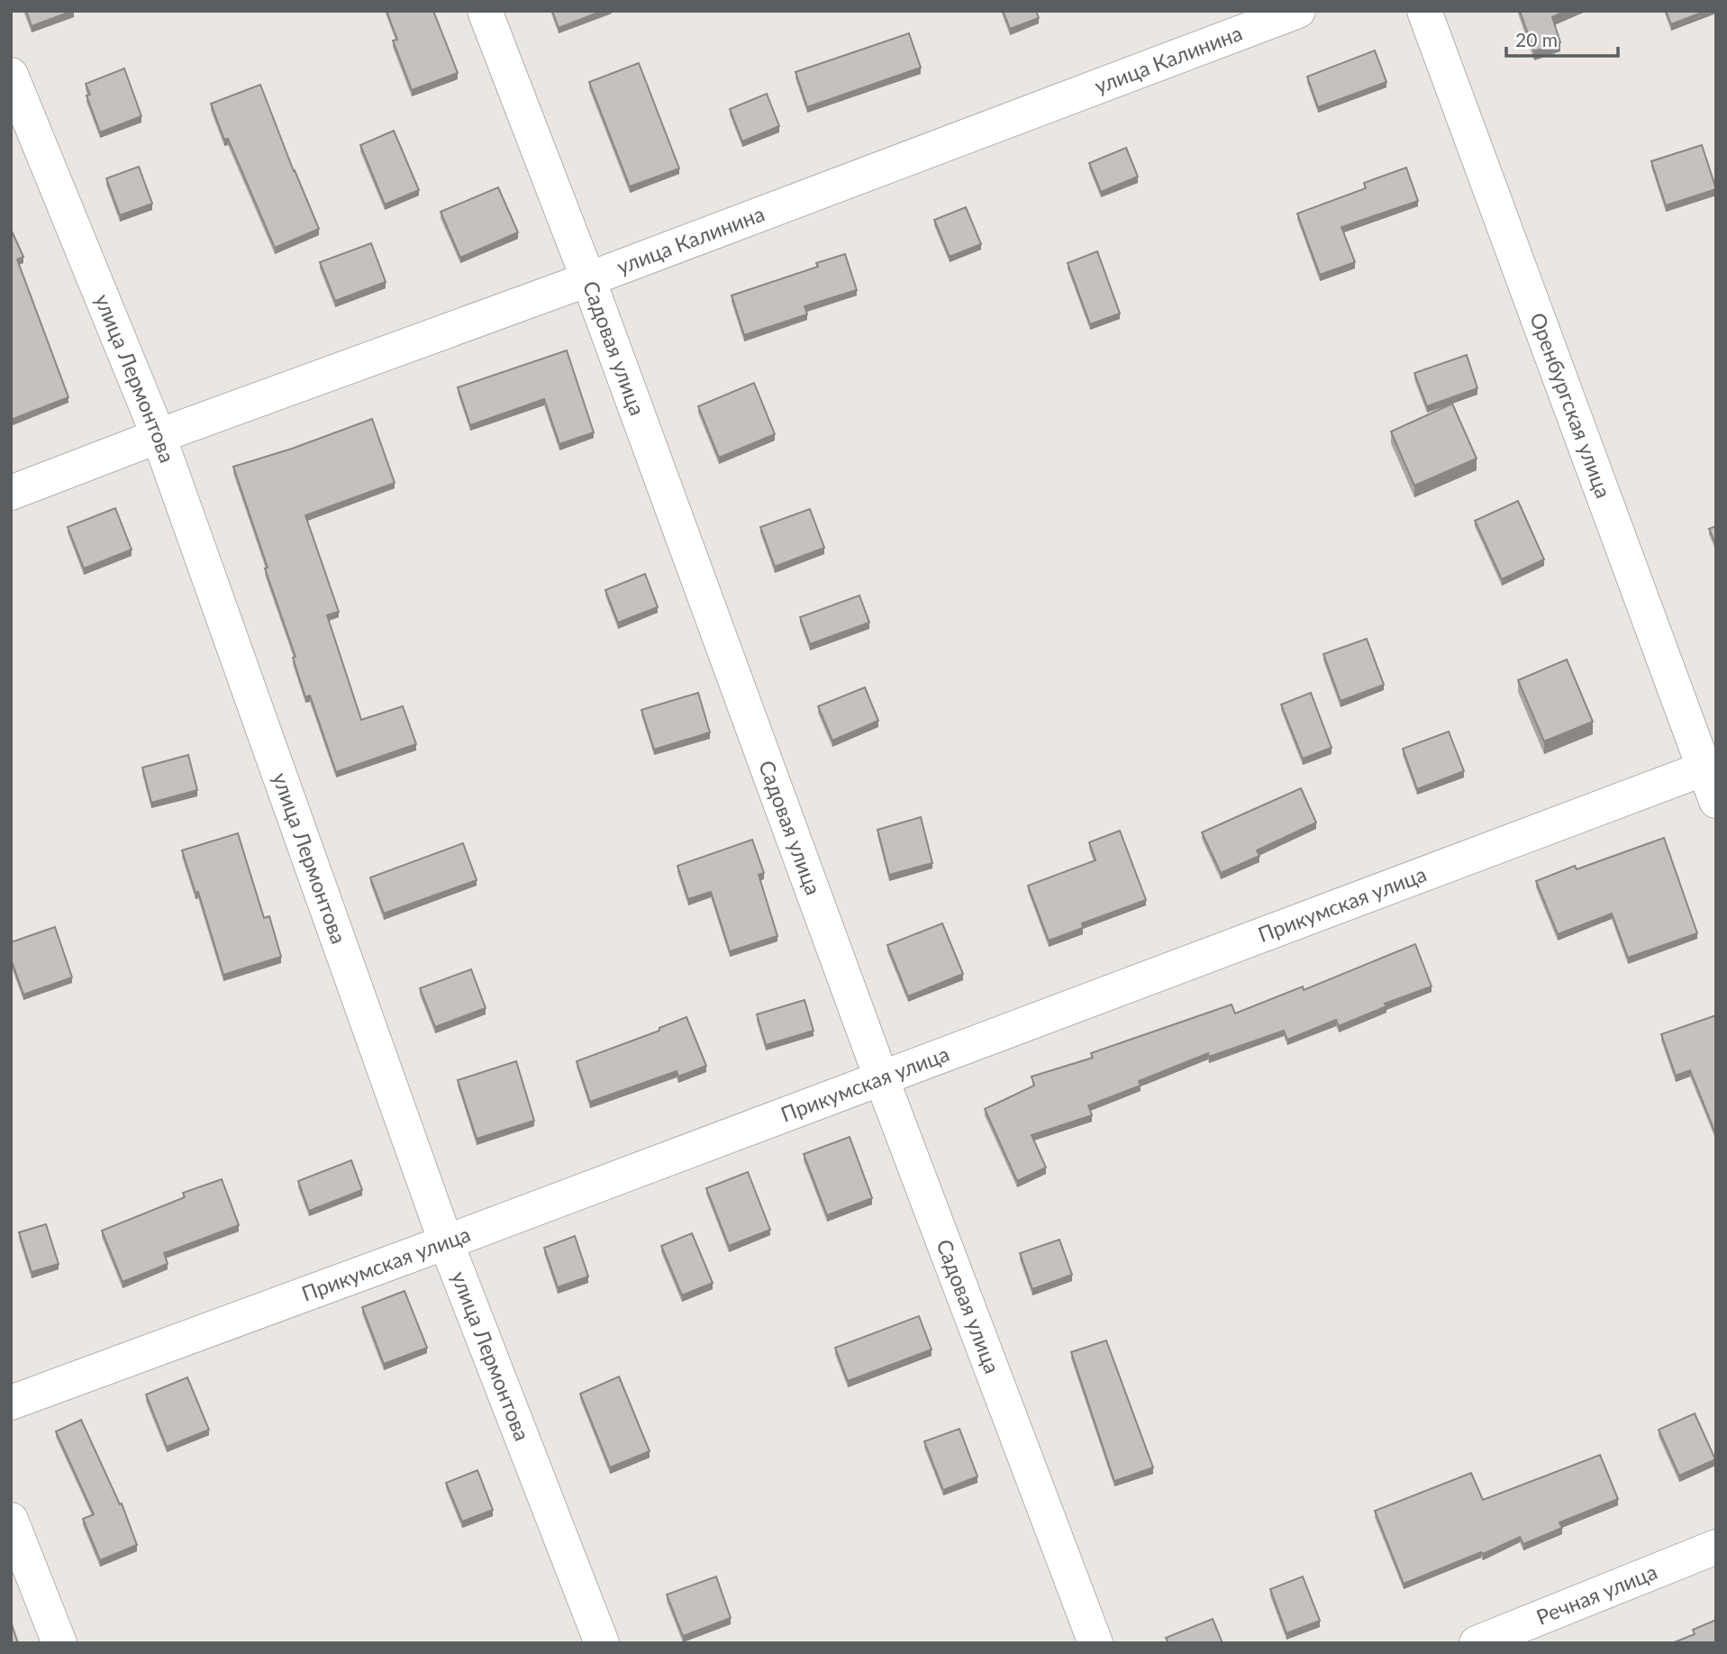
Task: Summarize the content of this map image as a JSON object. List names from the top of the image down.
{
  "streets": {
    "street": [
      "улица Калинина",
      "Садовая улица",
      "улица Лермонтова",
      "Оренбургская улица",
      "Прикумская улица",
      "Речная улица"
    ]
  },
  "crossings": [
    ["улица Калинина", "Садовая улица"],
    ["улица Калинина", "улица Лермонтова"],
    ["Садовая улица", "Прикумская улица"],
    ["улица Лермонтова", "Прикумская улица"],
    ["Оренбургская улица", "Прикумская улица"]
  ],
  "scale_bar": "20 m"
}
